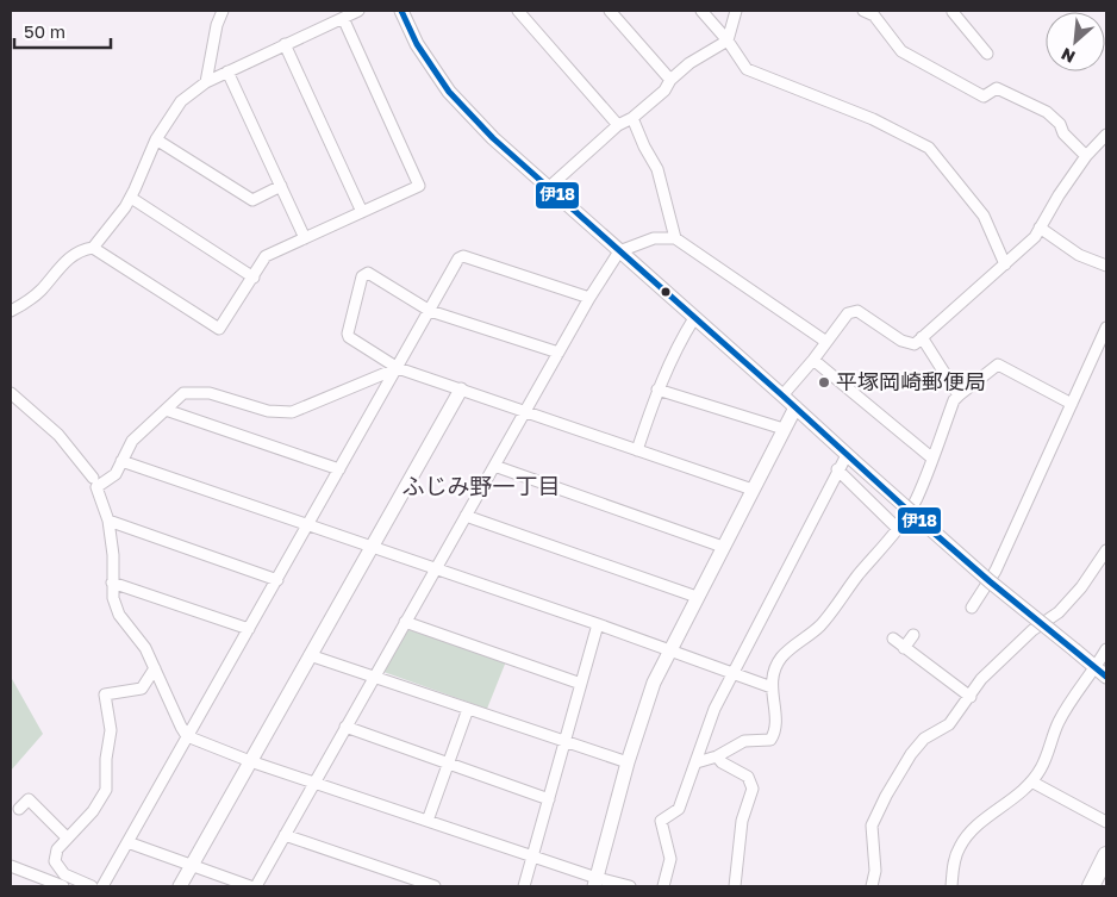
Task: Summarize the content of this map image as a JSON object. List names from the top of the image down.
{
  "districts": ["ふじみ野一丁目"],
  "places": ["平塚岡崎郵便局"],
  "lines": ["transit line 伊18"],
  "scale_bar": "50 m",
  "north": "bottom left"
}
